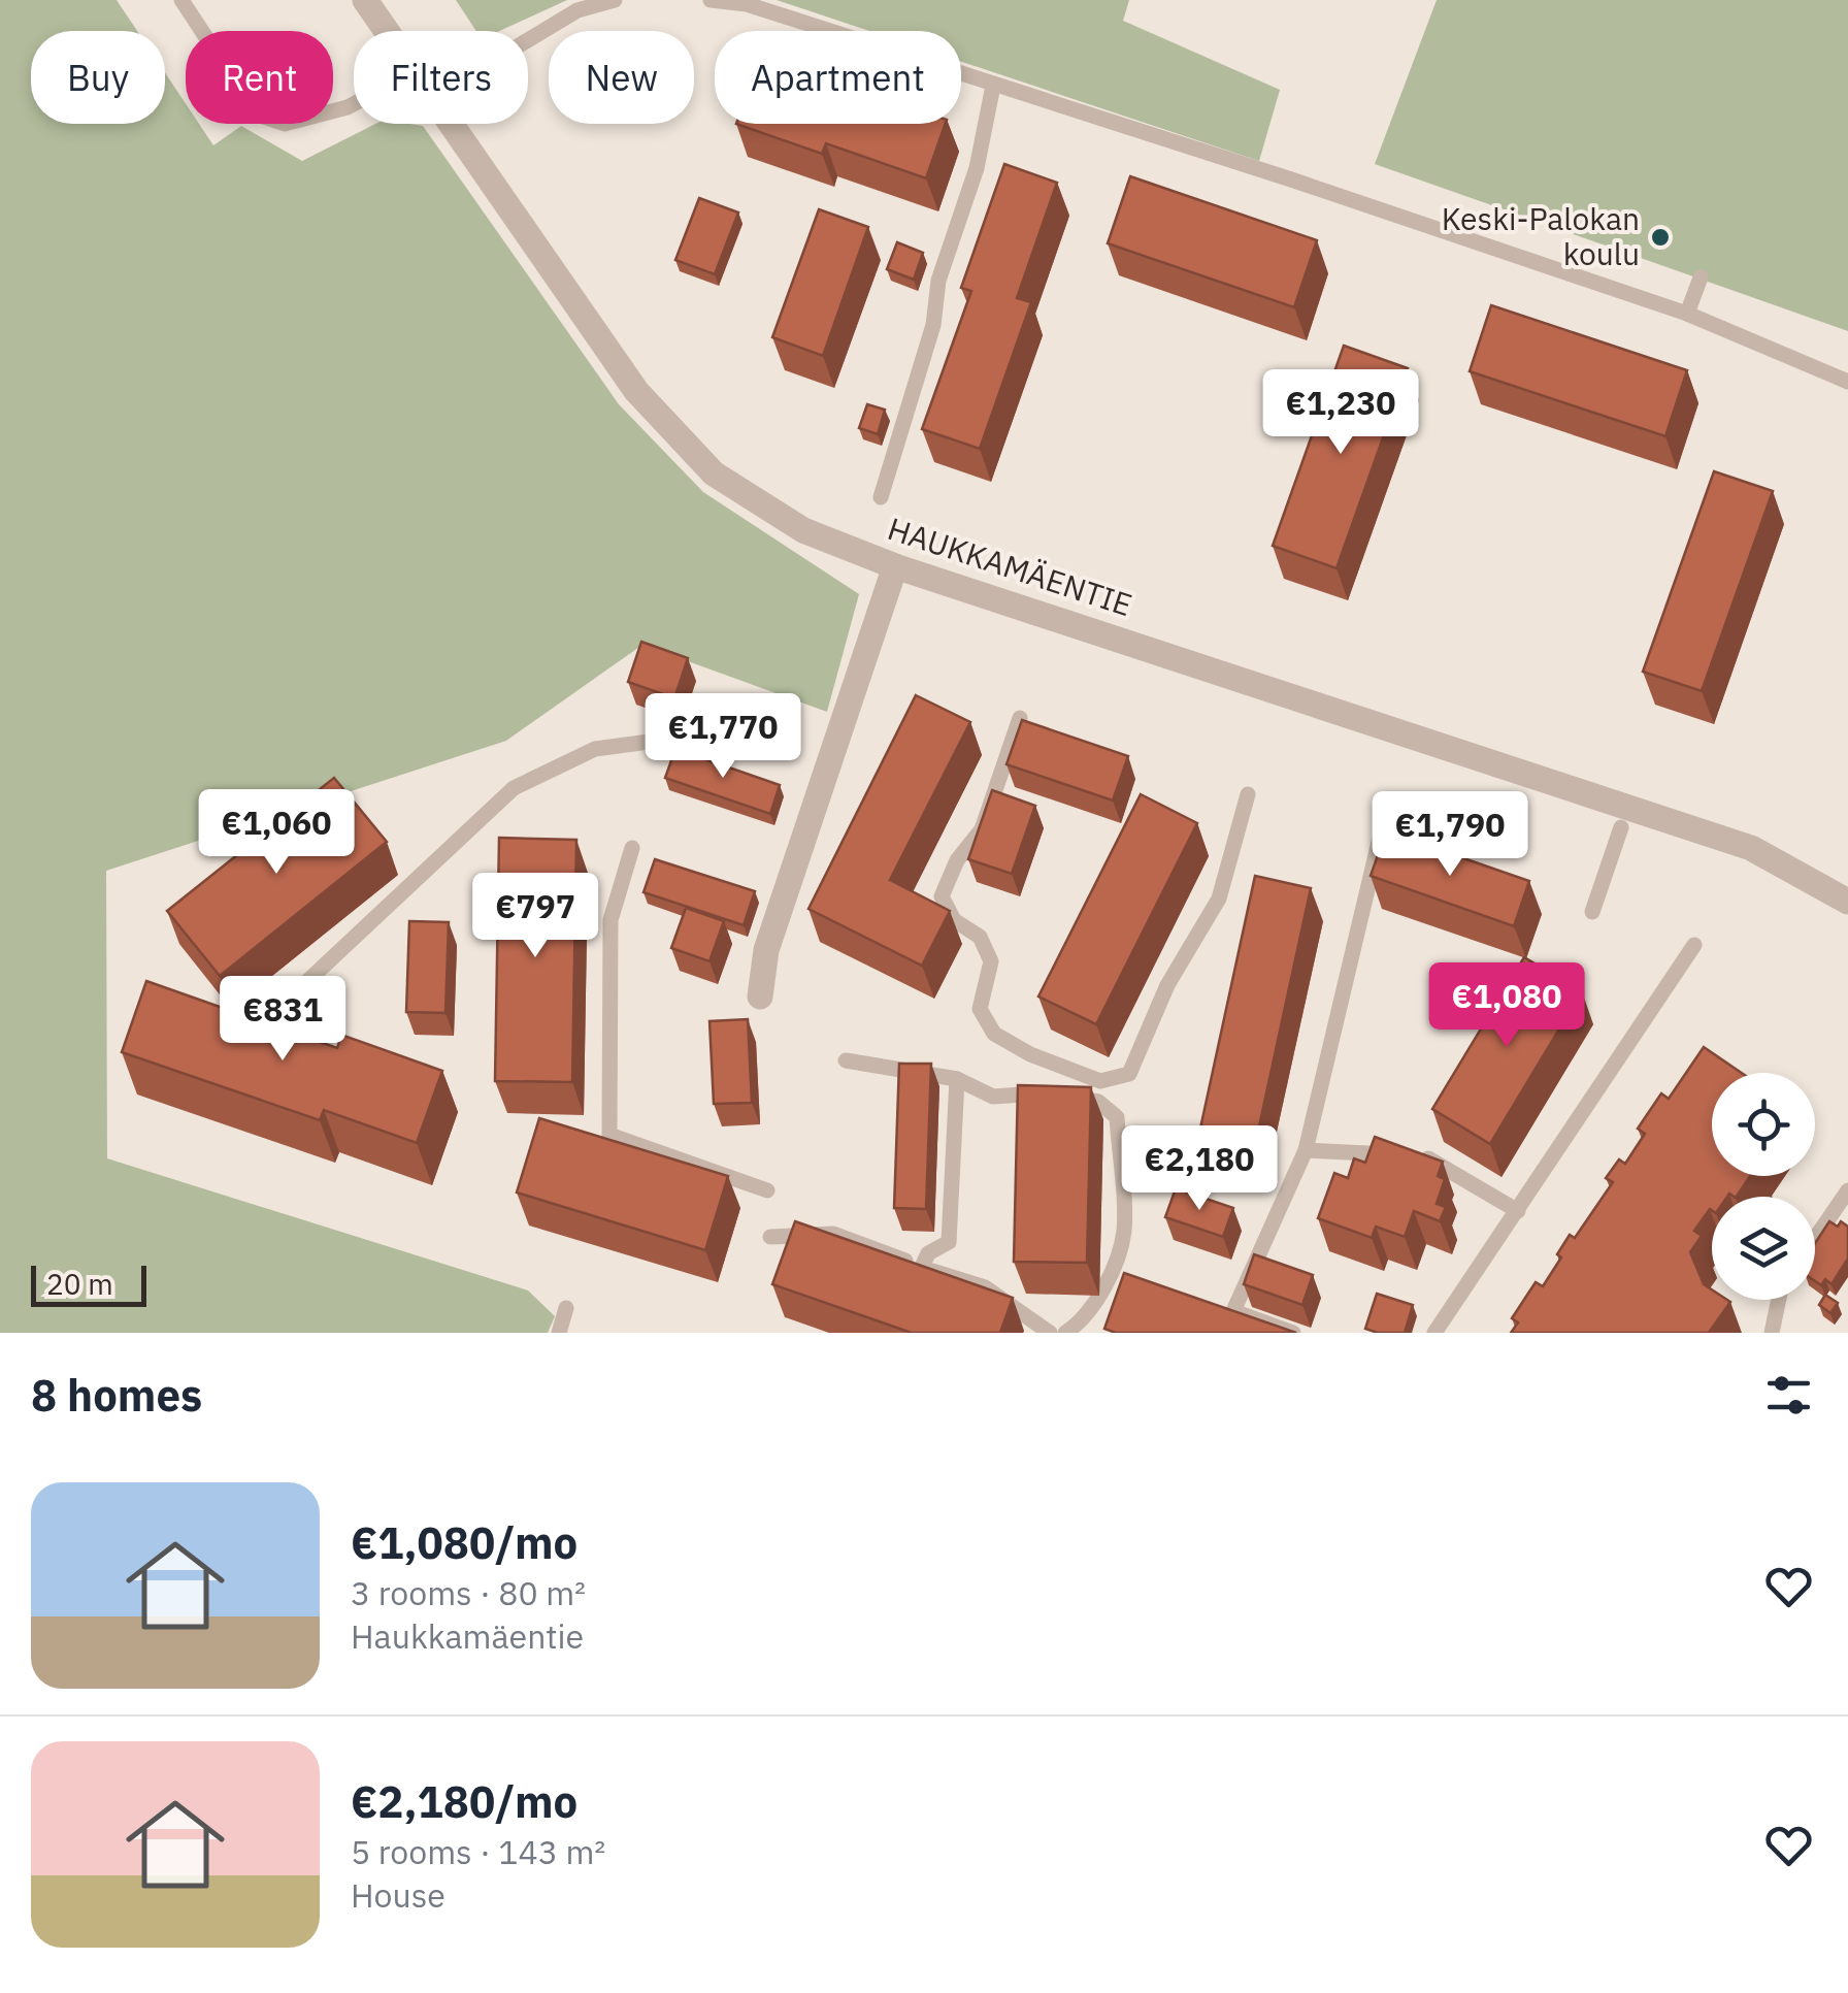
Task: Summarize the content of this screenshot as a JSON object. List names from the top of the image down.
{
  "streets": {
    "street": ["HAUKKAMÄENTIE"]
  },
  "places": ["Keski-Palokan koulu"],
  "scale_bar": "20 m",
  "page": {
    "chip": [
      "Buy",
      "Rent",
      "Filters",
      "New",
      "Apartment"
    ],
    "price": [
      "€1,230",
      "€1,770",
      "€1,060",
      "€1,790",
      "€797",
      "€1,080",
      "€831",
      "€2,180"
    ],
    "scale": "20 m",
    "heading": "8 homes",
    "list": [
      {
        "name": "€1,080/mo",
        "note": "3 rooms · 80 m² · Haukkamäentie"
      },
      {
        "name": "€2,180/mo",
        "note": "5 rooms · 143 m² · House"
      }
    ]
  }
}
